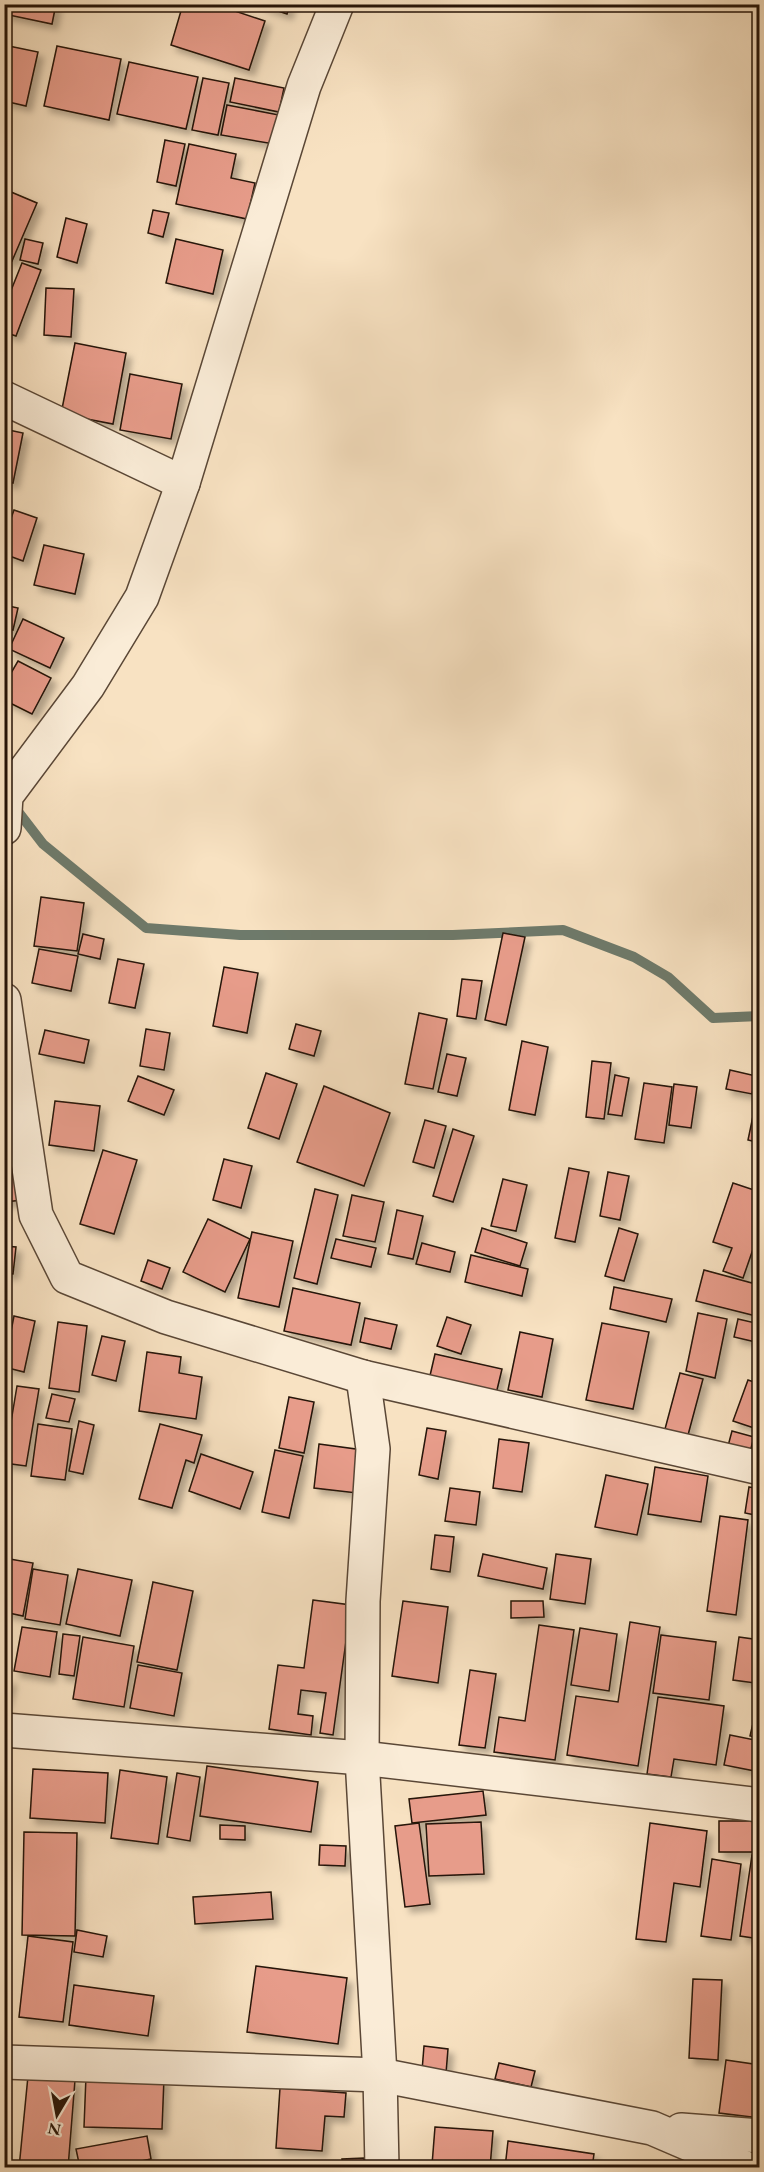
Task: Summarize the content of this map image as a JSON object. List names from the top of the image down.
{
  "north": "bottom"
}
